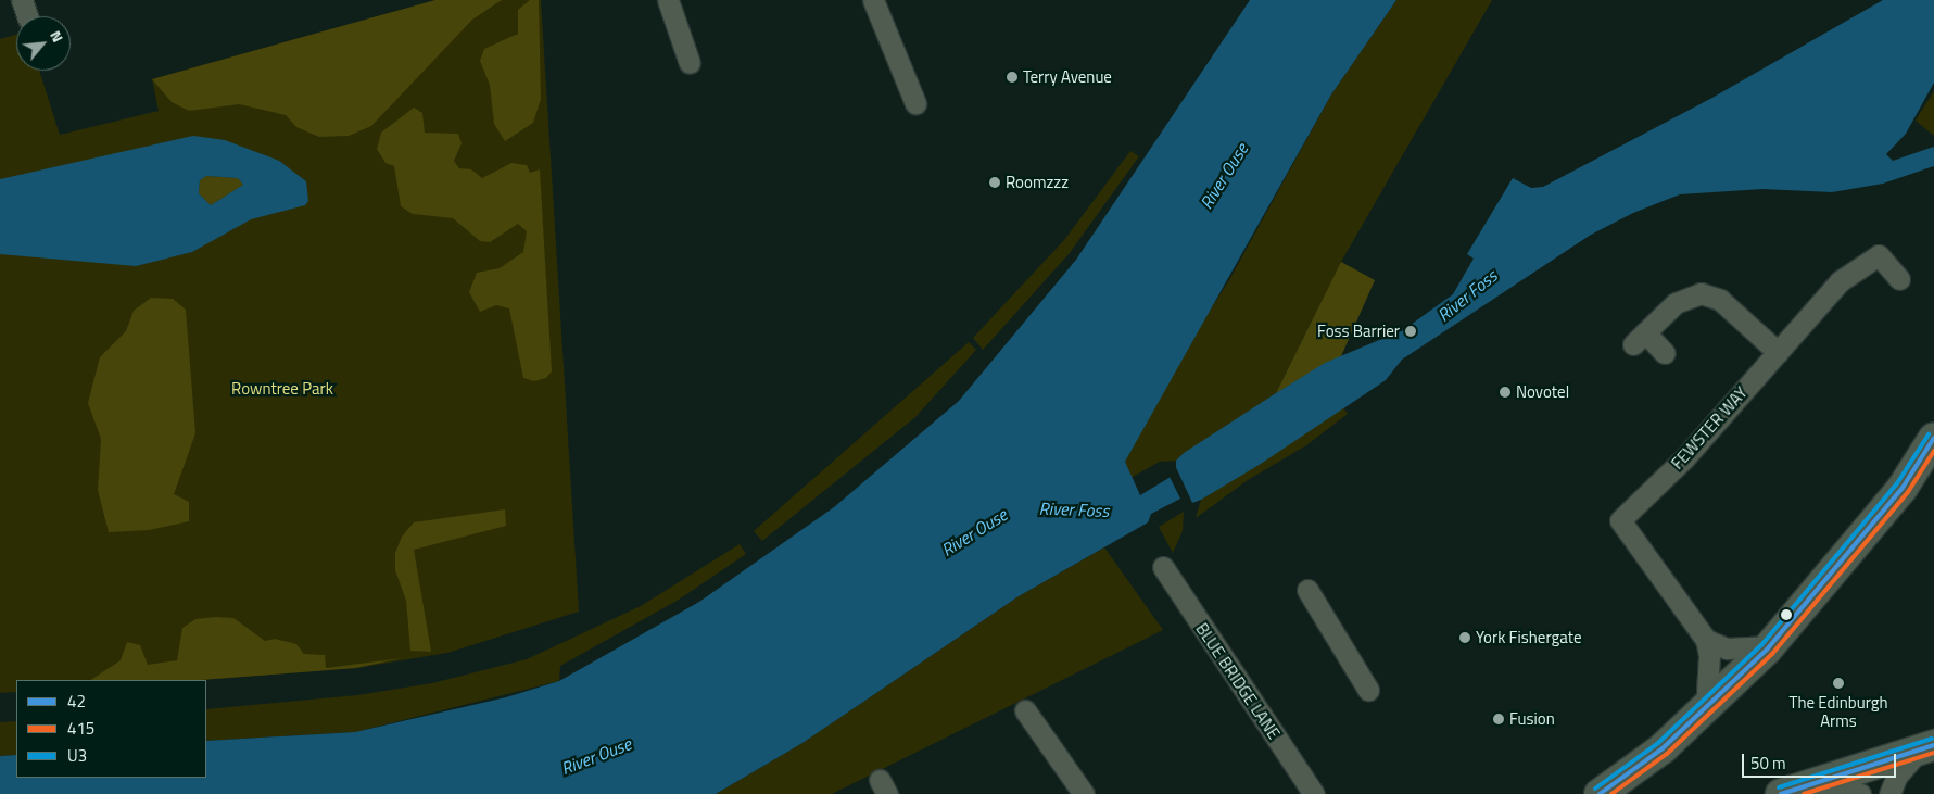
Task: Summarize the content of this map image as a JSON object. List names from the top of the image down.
{
  "streets": {
    "street": ["FEWSTER WAY", "BLUE BRIDGE LANE"]
  },
  "water": ["River Ouse", "River Foss"],
  "parks": ["Rowntree Park"],
  "places": [
    "Terry Avenue",
    "Roomzzz",
    "Foss Barrier",
    "Novotel",
    "York Fishergate",
    "The Edinburgh Arms",
    "Fusion"
  ],
  "lines": ["transit line U3", "transit line 42", "transit line 415"],
  "legend": ["42", "415", "U3"],
  "scale_bar": "50 m",
  "north": "top right"
}
